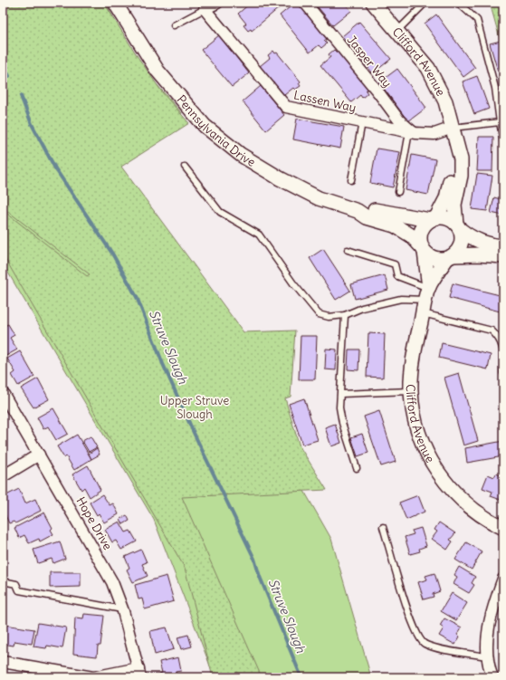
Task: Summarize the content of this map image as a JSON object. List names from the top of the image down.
{
  "streets": {
    "street": [
      "Jasper Way",
      "Clifford Avenue",
      "Lassen Way",
      "Pennsylvania Drive",
      "Hope Drive"
    ]
  },
  "crossings": [
    ["Jasper Way", "Lassen Way"],
    ["Clifford Avenue", "Lassen Way"],
    ["Clifford Avenue", "Pennsylvania Drive"]
  ],
  "water": ["Struve Slough"],
  "parks": ["Upper Struve Slough"]
}
